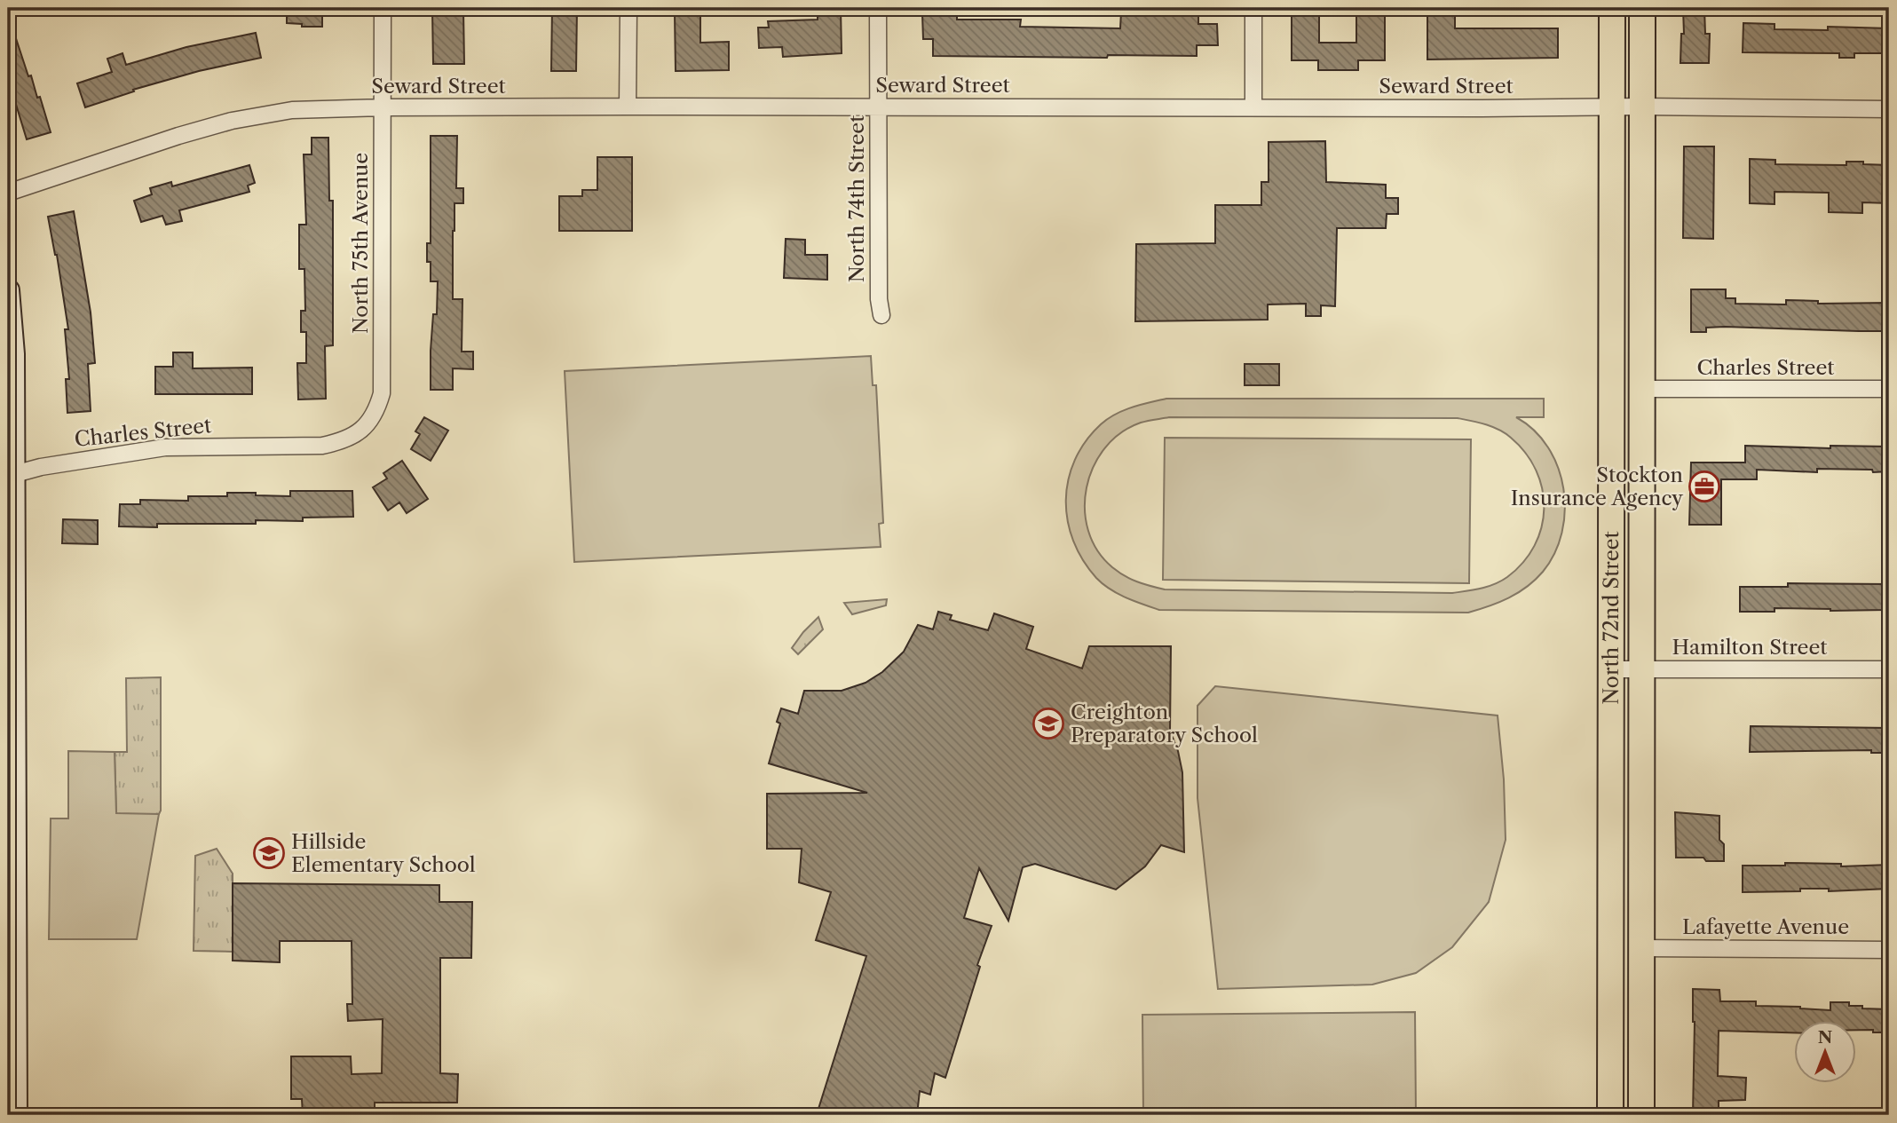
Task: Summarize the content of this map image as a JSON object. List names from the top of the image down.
{
  "streets": {
    "main road": ["North 72nd Street"],
    "street": [
      "Seward Street",
      "North 74th Street",
      "North 75th Avenue",
      "Charles Street",
      "Hamilton Street",
      "Lafayette Avenue"
    ]
  },
  "crossings": [
    ["Seward Street", "North 74th Street"],
    ["Seward Street", "North 75th Avenue"],
    ["Seward Street", "North 72nd Street"],
    ["North 75th Avenue", "Charles Street"],
    ["Charles Street", "North 72nd Street"],
    ["North 72nd Street", "Hamilton Street"],
    ["North 72nd Street", "Lafayette Avenue"]
  ],
  "places": {
    "office": ["Stockton Insurance Agency"],
    "school or university": ["Creighton Preparatory School", "Hillside Elementary School"]
  },
  "north": "top"
}
